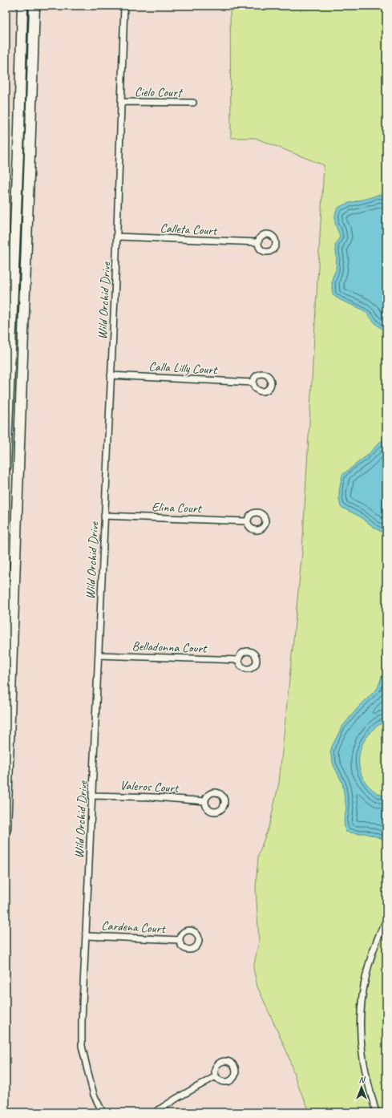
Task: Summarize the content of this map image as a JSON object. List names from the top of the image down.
{
  "streets": {
    "street": [
      "Cielo Court",
      "Calleta Court",
      "Wild Orchid Drive",
      "Calla Lilly Court",
      "Elina Court",
      "Belladonna Court",
      "Valeros Court",
      "Cardena Court"
    ]
  },
  "crossings": [
    ["Cielo Court", "Wild Orchid Drive"],
    ["Calleta Court", "Wild Orchid Drive"],
    ["Wild Orchid Drive", "Calla Lilly Court"],
    ["Wild Orchid Drive", "Elina Court"],
    ["Wild Orchid Drive", "Belladonna Court"],
    ["Wild Orchid Drive", "Valeros Court"],
    ["Wild Orchid Drive", "Cardena Court"]
  ],
  "north": "top"
}
